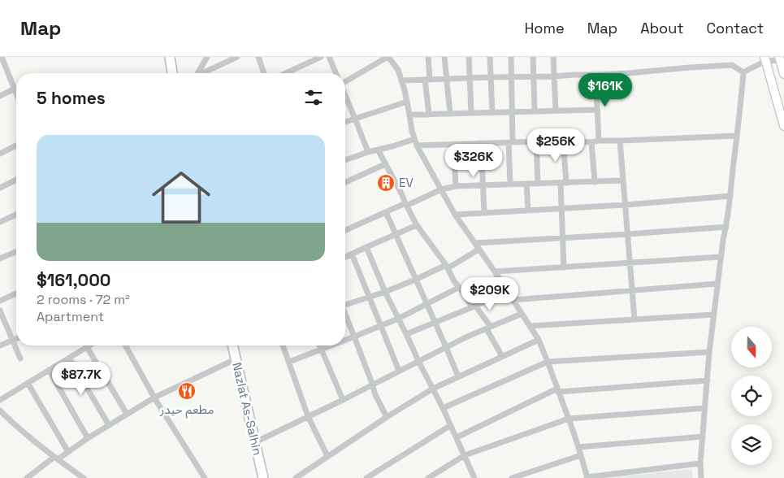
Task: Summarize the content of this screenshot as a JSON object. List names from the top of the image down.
{
  "streets": {
    "main road": ["Nazlat As-Salhin"]
  },
  "places": {
    "building": ["EV"],
    "restaurant": ["مطعم حيدر"]
  },
  "north": "bottom",
  "page": {
    "header": "Map",
    "nav": [
      "Home",
      "Map",
      "About",
      "Contact"
    ],
    "price": [
      "$161K",
      "$256K",
      "$326K",
      "$209K",
      "$87.7K"
    ],
    "heading": "5 homes",
    "list": [
      {
        "name": "$161,000",
        "note": "2 rooms · 72 m² · Apartment"
      }
    ]
  }
}
